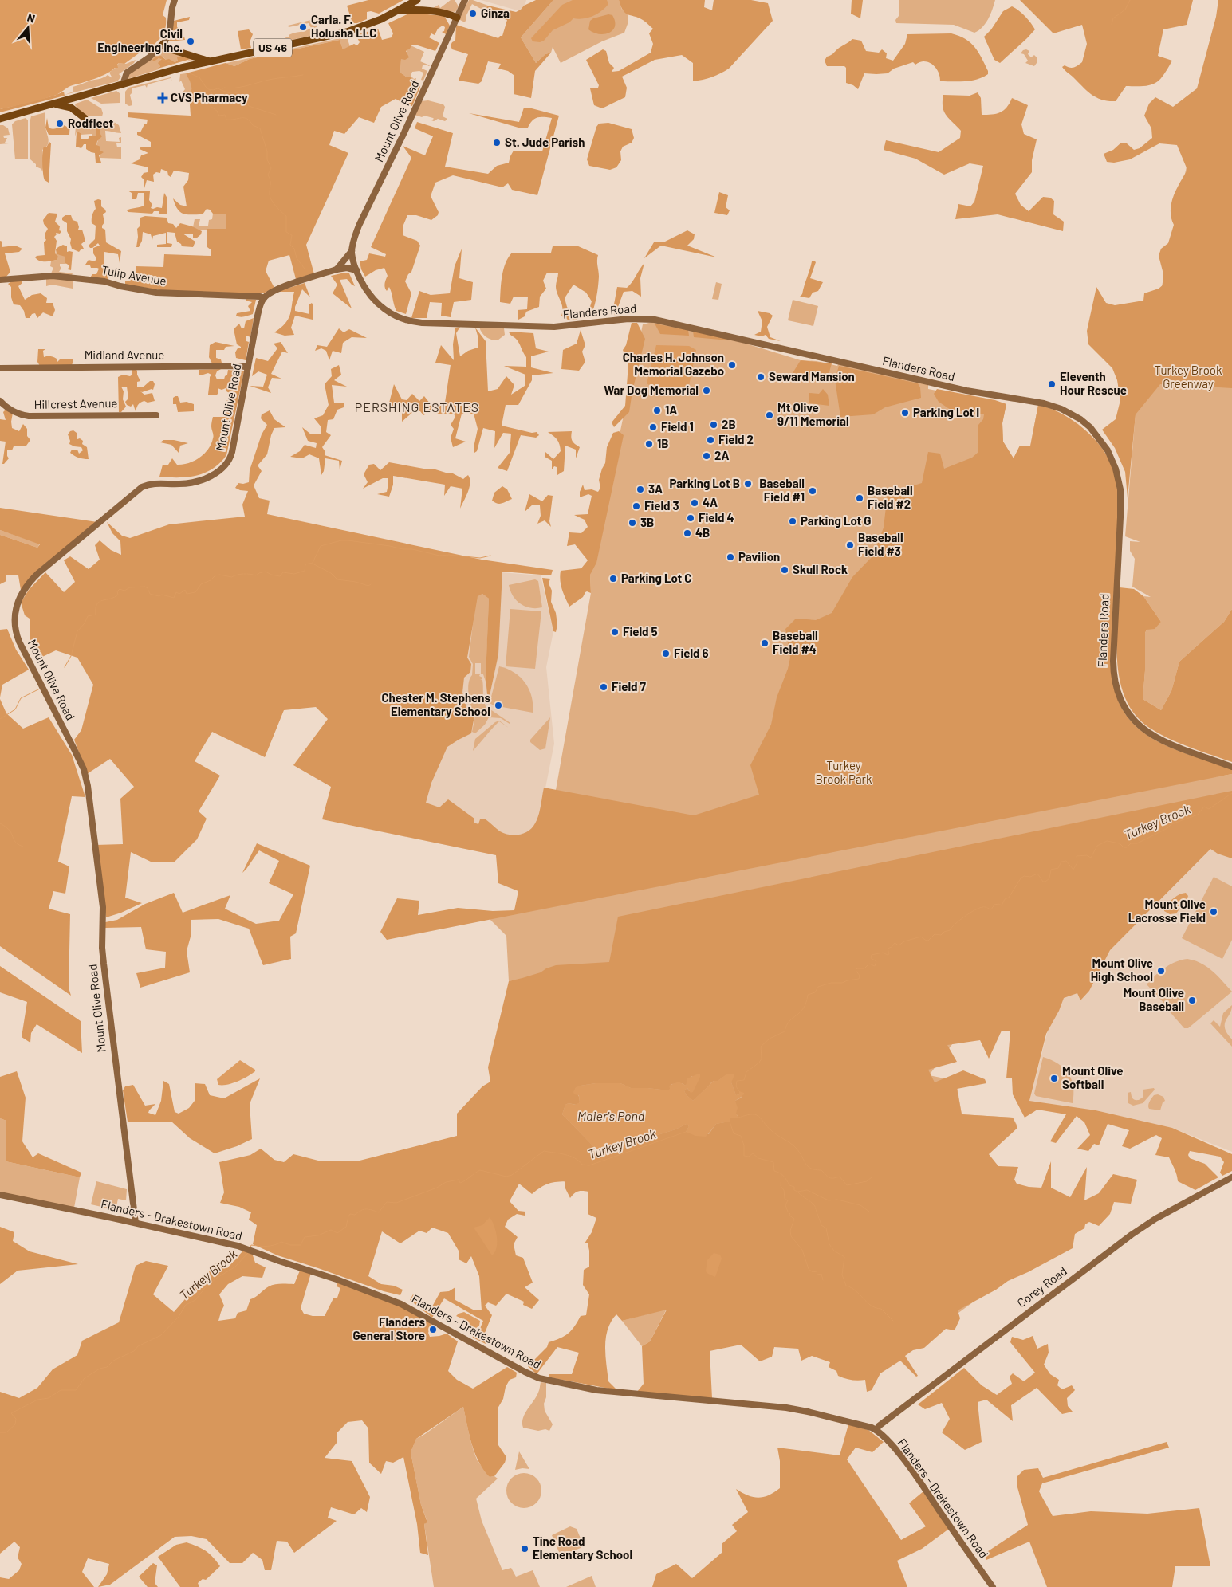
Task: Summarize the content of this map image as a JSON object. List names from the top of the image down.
{
  "streets": {
    "main road": ["US 46"],
    "street": [
      "Mount Olive Road",
      "Tulip Avenue",
      "Flanders Road",
      "Midland Avenue",
      "Hillcrest Avenue",
      "Flanders - Drakestown Road",
      "Corey Road"
    ]
  },
  "crossings": [
    ["Mount Olive Road", "Tulip Avenue"],
    ["Mount Olive Road", "Flanders Road"],
    ["Mount Olive Road", "Midland Avenue"],
    ["Mount Olive Road", "Flanders - Drakestown Road"],
    ["Flanders - Drakestown Road", "Corey Road"]
  ],
  "districts": ["PERSHING ESTATES"],
  "water": ["Turkey Brook", "Maier's Pond"],
  "parks": ["Turkey Brook Greenway", "Turkey Brook Park"],
  "places": {
    "other": [
      "Ginza",
      "Carla. F. Holusha LLC",
      "Civil Engineering Inc.",
      "Rodfleet",
      "St. Jude Parish",
      "Charles H. Johnson Memorial Gazebo",
      "Seward Mansion",
      "Eleventh Hour Rescue",
      "War Dog Memorial",
      "1A",
      "Parking Lot I",
      "Mt Olive 9/11 Memorial",
      "2B",
      "Field 1",
      "Field 2",
      "1B",
      "2A",
      "Parking Lot B",
      "3A",
      "Baseball Field #1",
      "Baseball Field #2",
      "4A",
      "Field 3",
      "Field 4",
      "Parking Lot G",
      "3B",
      "4B",
      "Baseball Field #3",
      "Pavilion",
      "Skull Rock",
      "Parking Lot C",
      "Field 5",
      "Baseball Field #4",
      "Field 6",
      "Field 7",
      "Chester M. Stephens Elementary School",
      "Mount Olive Lacrosse Field",
      "Mount Olive High School",
      "Mount Olive Baseball",
      "Mount Olive Softball",
      "Flanders General Store",
      "Tinc Road Elementary School"
    ],
    "health": ["CVS Pharmacy"]
  },
  "north": "top"
}
